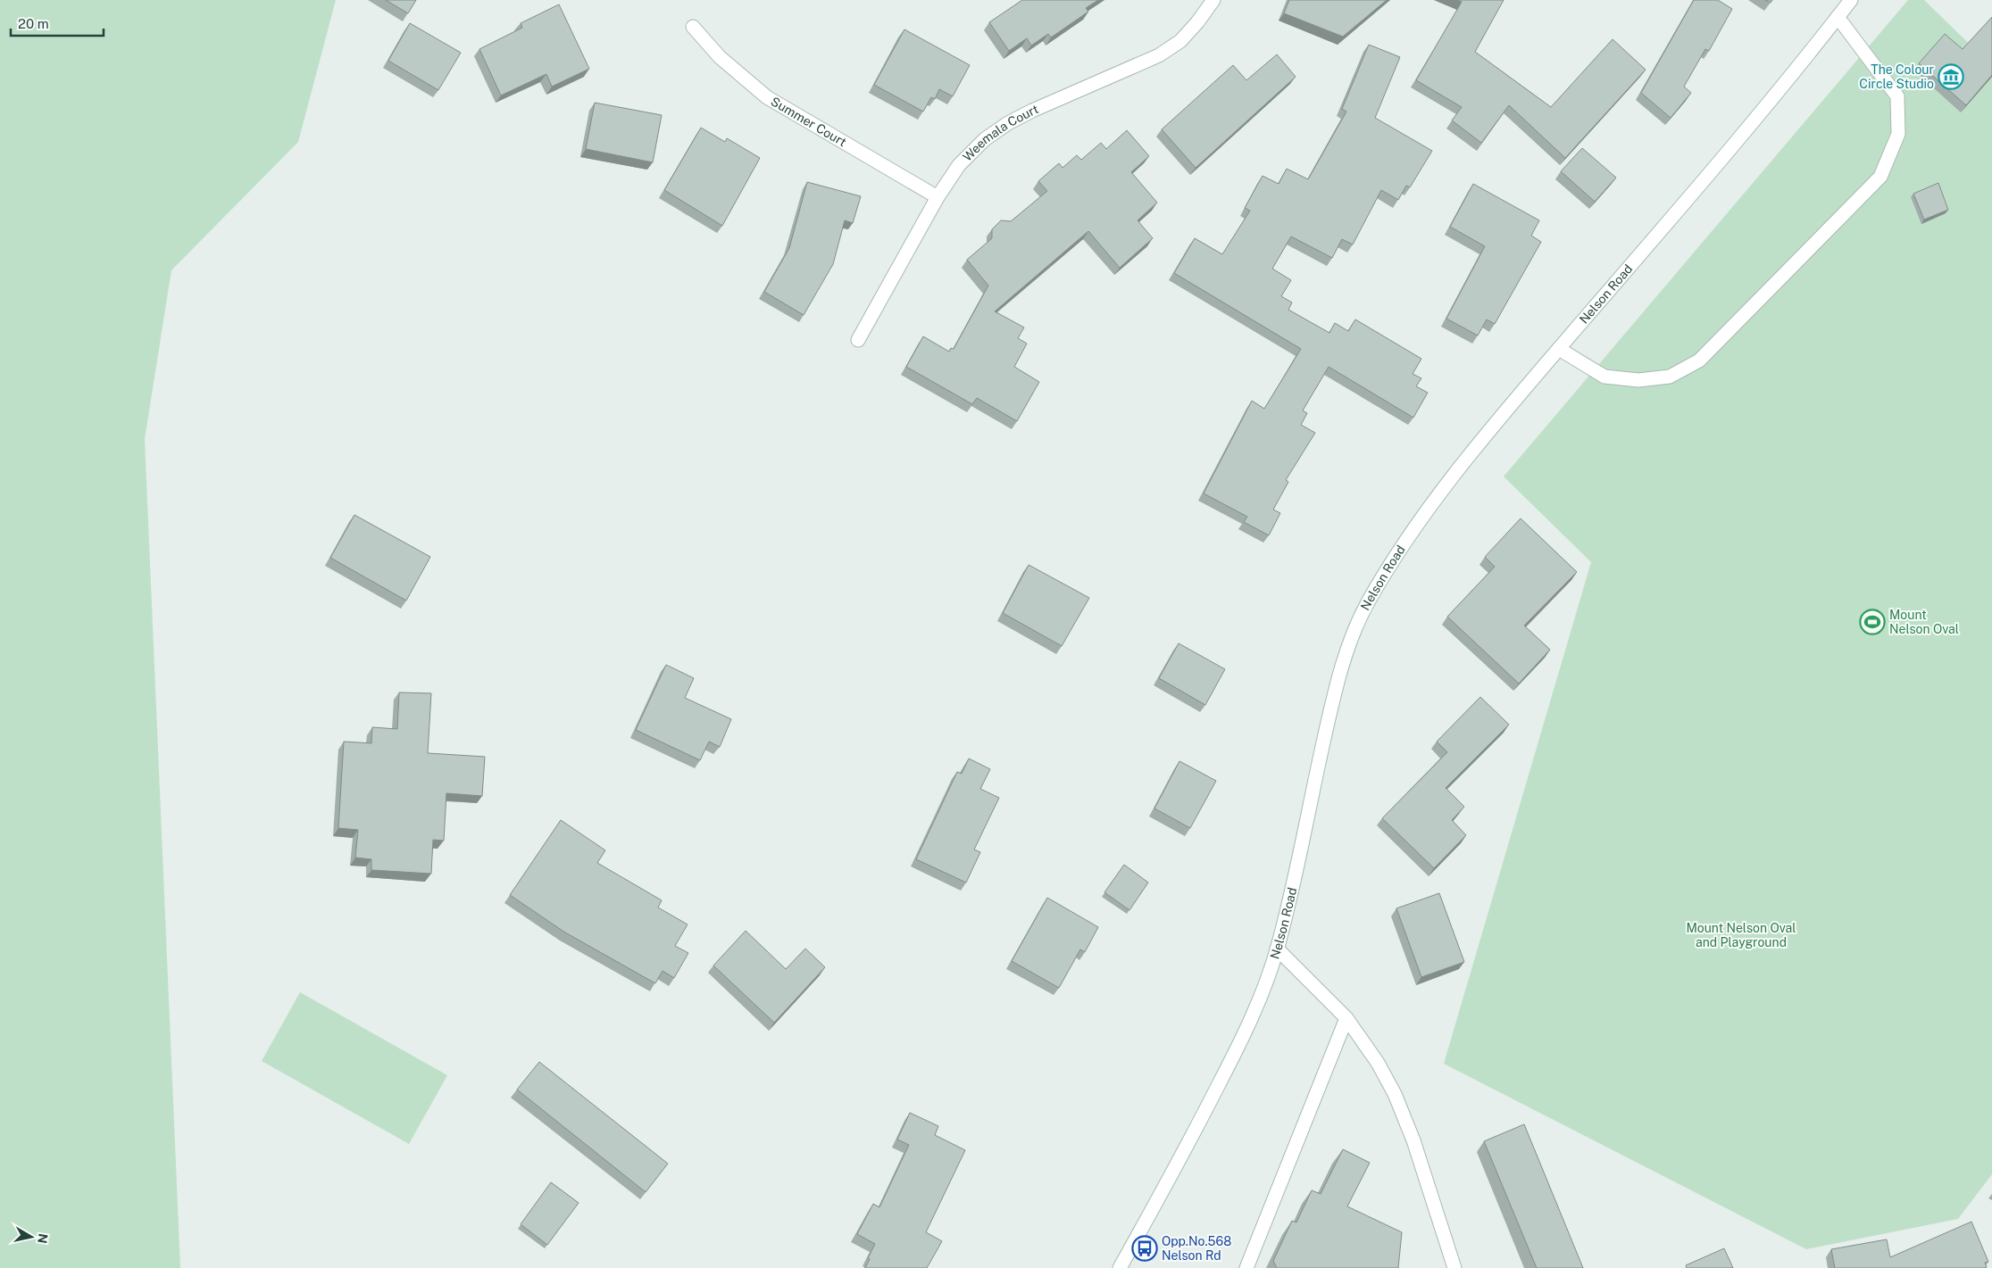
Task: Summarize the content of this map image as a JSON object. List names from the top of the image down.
{
  "streets": {
    "main road": ["Summer Court", "Weemala Court", "Nelson Road"]
  },
  "crossings": [
    ["Summer Court", "Weemala Court"]
  ],
  "parks": ["Mount Nelson Oval and Playground"],
  "places": {
    "museum": ["The Colour Circle Studio"],
    "sports": ["Mount Nelson Oval"],
    "bus stop": ["Opp.No.568 Nelson Rd"]
  },
  "scale_bar": "20 m",
  "north": "right"
}
